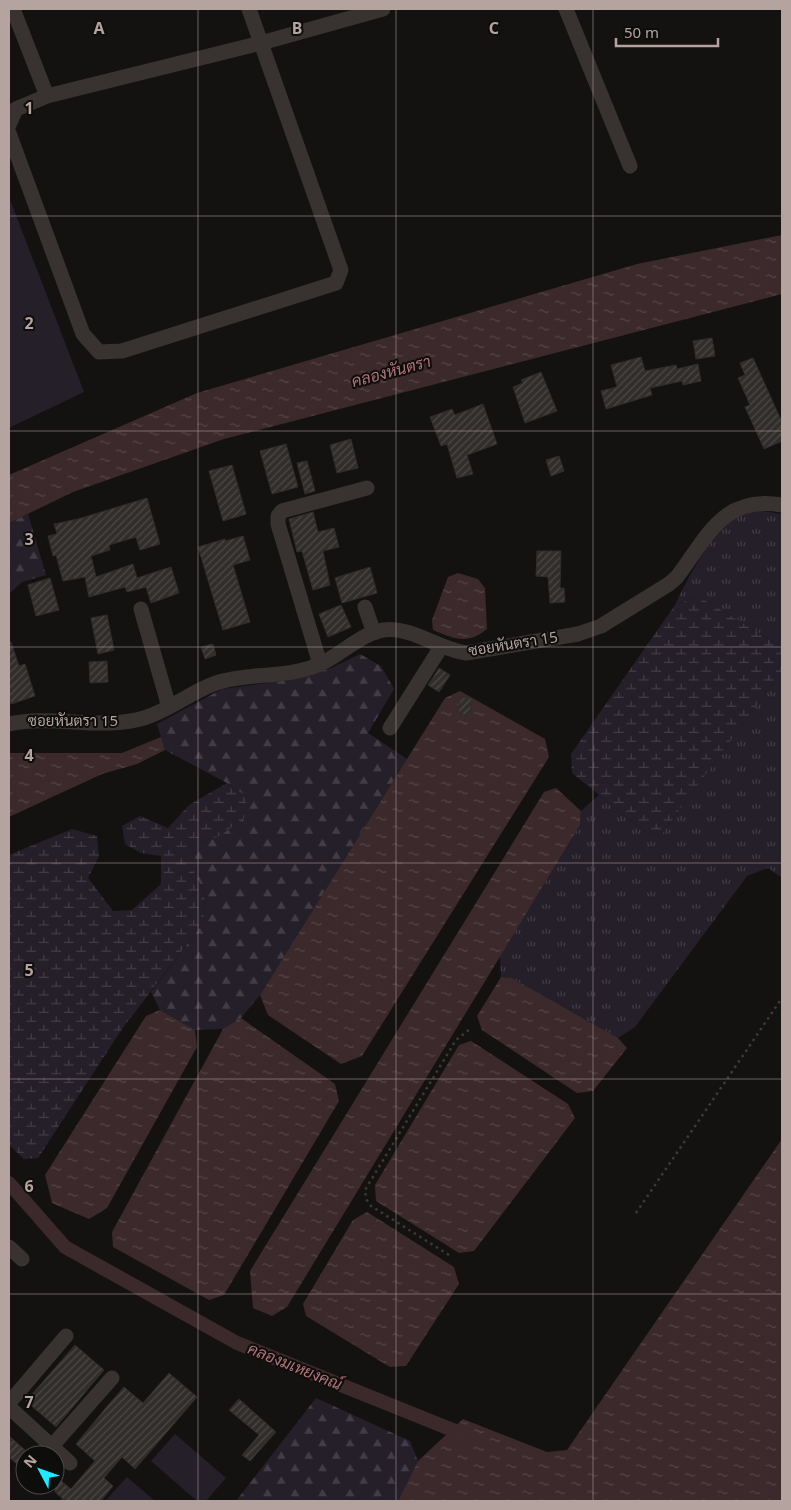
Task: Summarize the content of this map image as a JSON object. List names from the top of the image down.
{
  "streets": {
    "street": ["ซอยหันตรา 15"]
  },
  "water": ["คลองหันตรา", "คลองมเหยงคณ์"],
  "scale_bar": "50 m",
  "north": "top left",
  "grid": {
    "columns": ["A", "B", "C"],
    "rows": [
      "1",
      "2",
      "3",
      "4",
      "5",
      "6",
      "7"
    ]
  }
}
